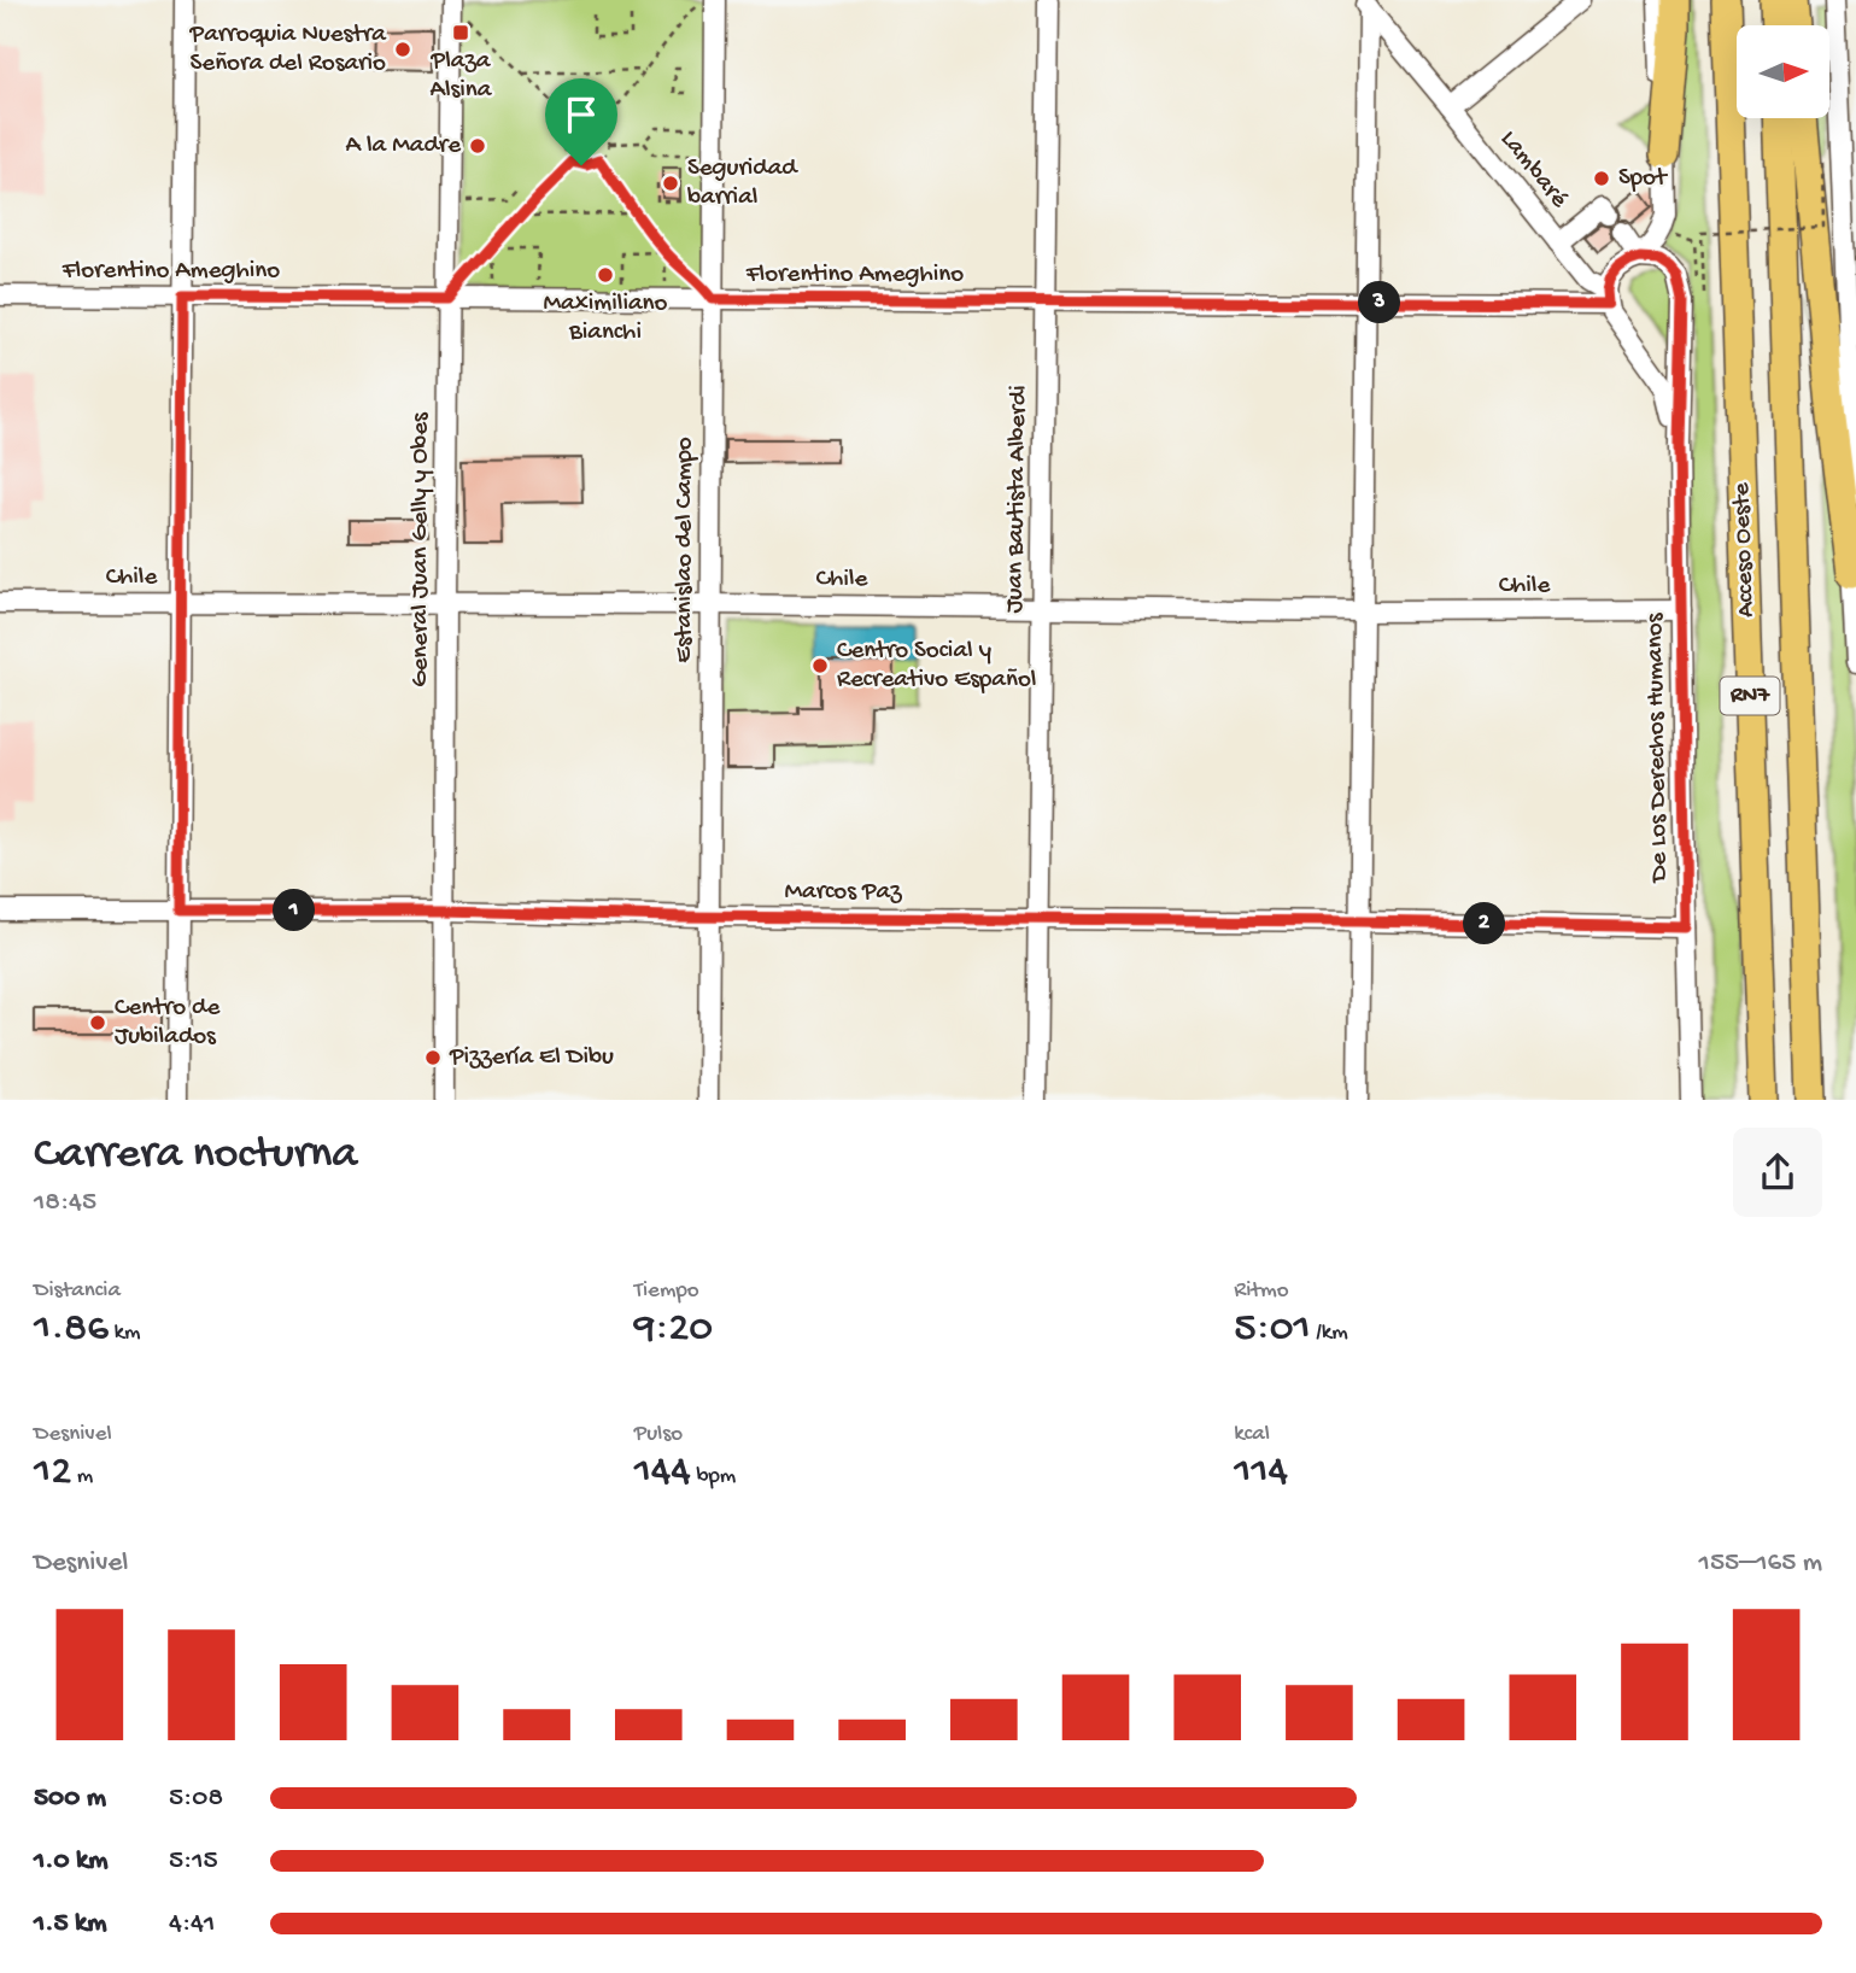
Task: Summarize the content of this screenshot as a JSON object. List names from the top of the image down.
{
  "streets": {
    "highway": ["Acceso Oeste", "RN7"],
    "street": [
      "Lambaré",
      "Florentino Ameghino",
      "Juan Bautista Alberdi",
      "General Juan Gelly y Obes",
      "Estanislao del Campo",
      "Chile",
      "De Los Derechos Humanos",
      "Marcos Paz"
    ]
  },
  "crossings": [
    ["Lambaré", "Florentino Ameghino"],
    ["Lambaré", "De Los Derechos Humanos"],
    ["Florentino Ameghino", "Juan Bautista Alberdi"],
    ["Florentino Ameghino", "General Juan Gelly y Obes"],
    ["Florentino Ameghino", "Estanislao del Campo"],
    ["Juan Bautista Alberdi", "Chile"],
    ["Juan Bautista Alberdi", "Marcos Paz"],
    ["General Juan Gelly y Obes", "Chile"],
    ["General Juan Gelly y Obes", "Marcos Paz"],
    ["Estanislao del Campo", "Chile"],
    ["Estanislao del Campo", "Marcos Paz"],
    ["Chile", "De Los Derechos Humanos"],
    ["De Los Derechos Humanos", "Marcos Paz"]
  ],
  "places": {
    "transit": ["Plaza Alsina"],
    "other": [
      "Parroquia Nuestra Señora del Rosario",
      "A la Madre",
      "Spot",
      "Seguridad barrial",
      "Maximiliano Bianchi",
      "Centro Social y Recreativo Español",
      "Centro de Jubilados",
      "Pizzería El Dibu"
    ]
  },
  "north": "right",
  "page": {
    "pins": ["3", "1", "2"],
    "heading": ["Carrera nocturna", "18:45"],
    "stats": [
      ["Distancia", "1.86 km"],
      ["Tiempo", "9:20"],
      ["Ritmo", "5:01 /km"],
      ["Desnivel", "12 m"],
      ["Pulso", "144 bpm"],
      ["kcal", "114"]
    ],
    "chart": ["Desnivel", "155–165 m"],
    "list": [
      {
        "name": "500 m",
        "note": "5:08"
      },
      {
        "name": "1.0 km",
        "note": "5:15"
      },
      {
        "name": "1.5 km",
        "note": "4:41"
      }
    ]
  }
}
